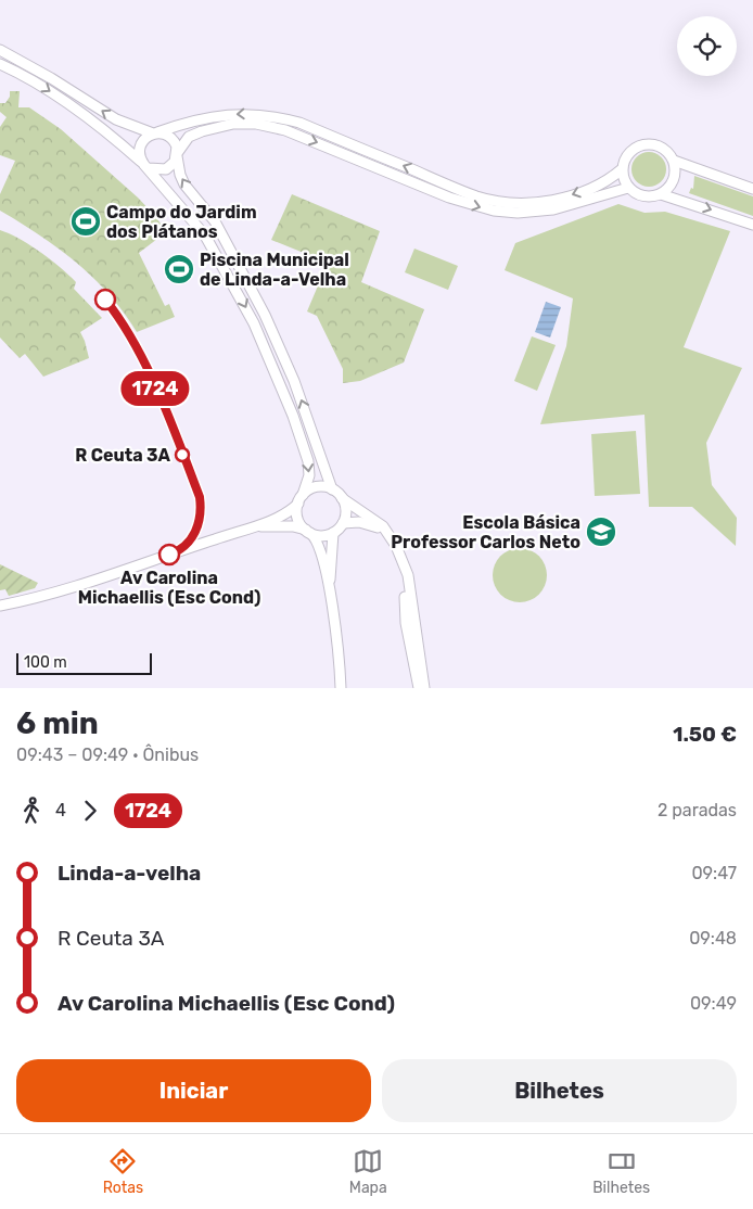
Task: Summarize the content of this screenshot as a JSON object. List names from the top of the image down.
{
  "places": {
    "sports": ["Campo do Jardim dos Plátanos", "Piscina Municipal de Linda-a-Velha"],
    "other": ["R Ceuta 3A", "Av Carolina Michaellis (Esc Cond)"],
    "school or university": ["Escola Básica Professor Carlos Neto"]
  },
  "lines": ["bus line 1724"],
  "scale_bar": "100 m",
  "page": {
    "on_map": "1724",
    "scale": "100 m",
    "heading": ["6 min", "09:43 – 09:49 · Ônibus", "1.50 €"],
    "legs": ["4", "1724", "2 paradas"],
    "list": [
      {
        "name": "Linda-a-velha",
        "value": "09:47"
      },
      {
        "name": "R Ceuta 3A",
        "value": "09:48"
      },
      {
        "name": "Av Carolina Michaellis (Esc Cond)",
        "value": "09:49"
      }
    ],
    "buttons": ["Iniciar", "Bilhetes"],
    "tabs": ["Rotas", "Mapa", "Bilhetes"]
  }
}
